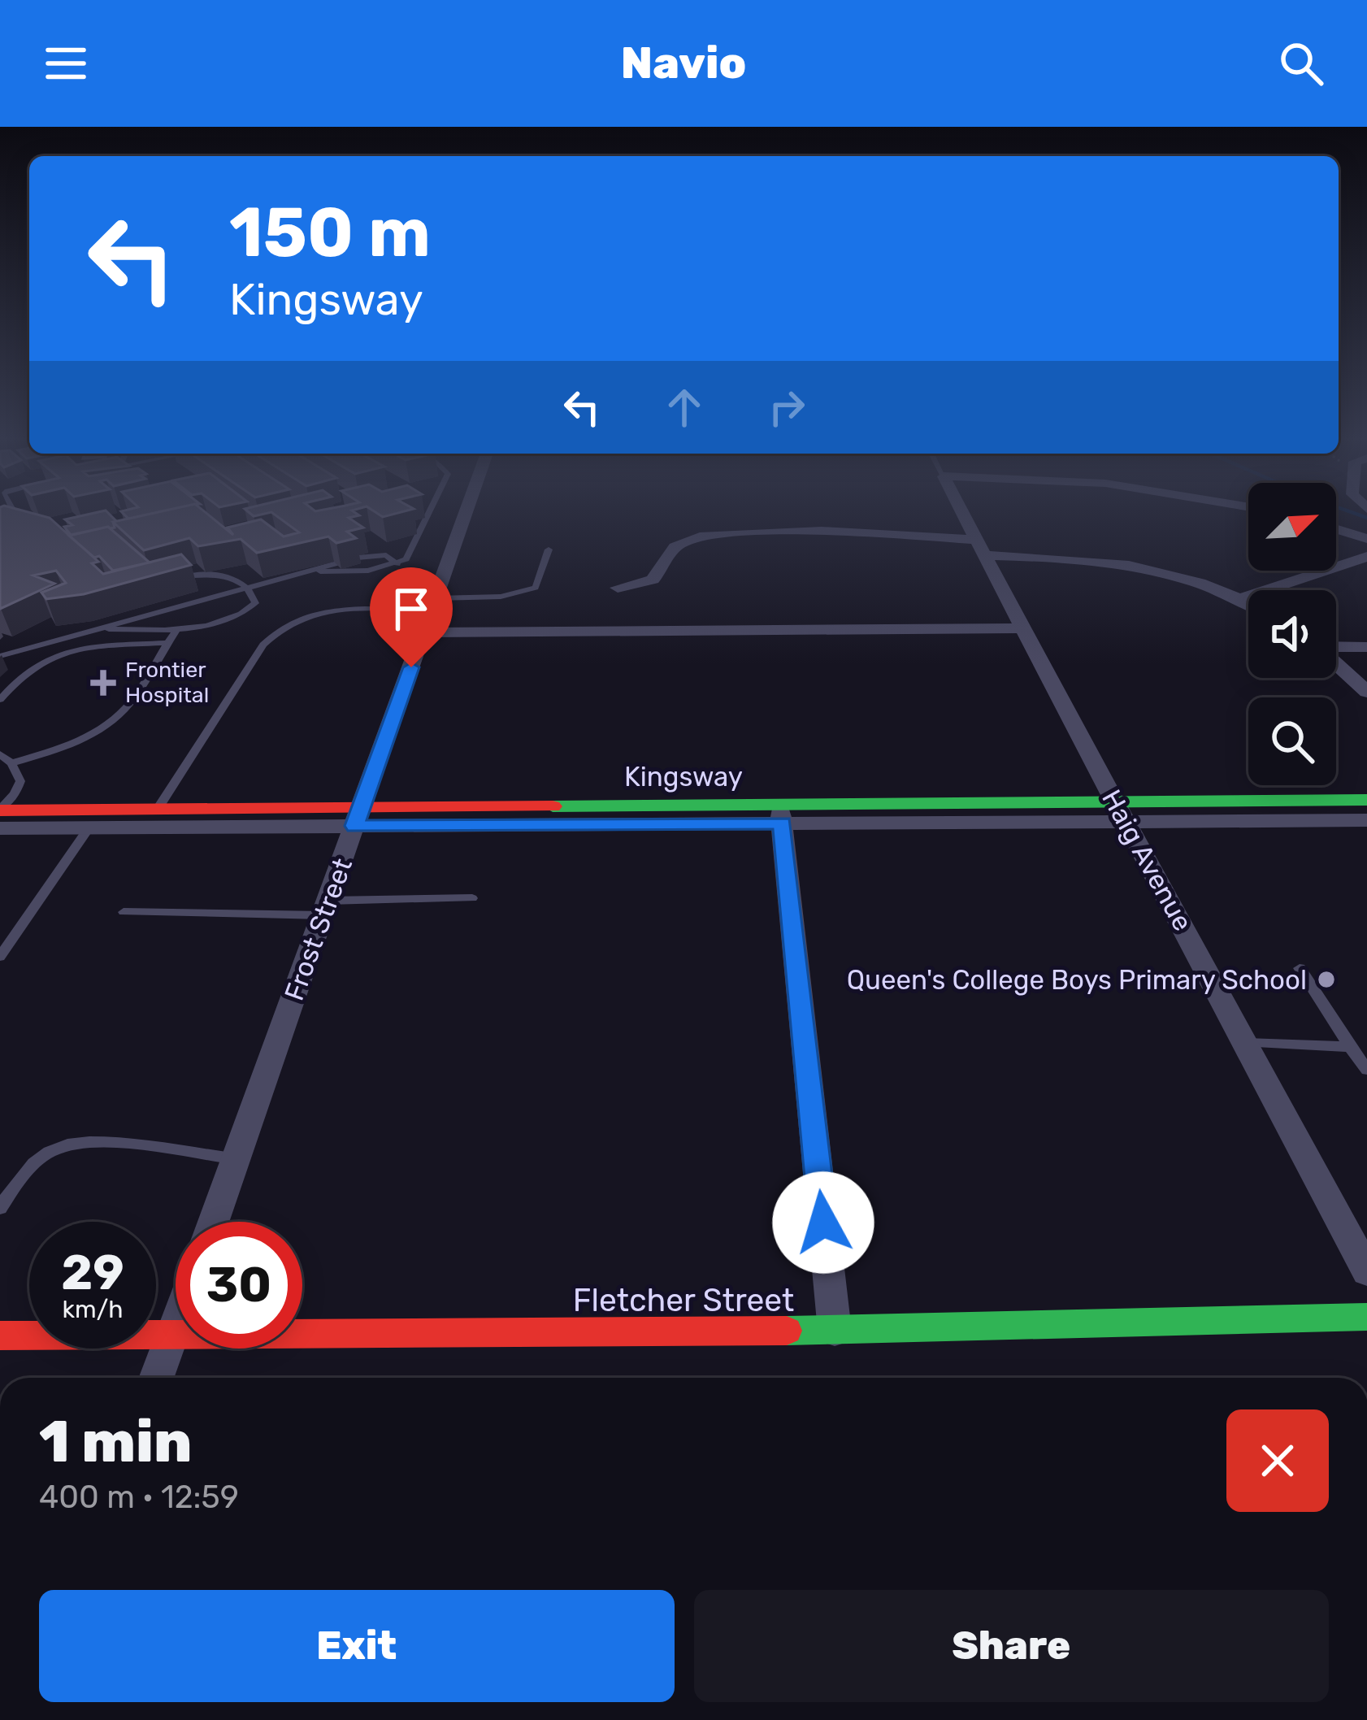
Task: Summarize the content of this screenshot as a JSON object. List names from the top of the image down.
{
  "streets": {
    "street": [
      "Kingsway",
      "Haig Avenue",
      "Frost Street",
      "Fletcher Street"
    ]
  },
  "crossings": [
    ["Kingsway", "Haig Avenue"],
    ["Kingsway", "Frost Street"]
  ],
  "places": {
    "health": ["Frontier Hospital"],
    "other": ["Queen's College Boys Primary School"]
  },
  "north": "top right",
  "page": {
    "header": "Navio",
    "turn": ["150 m", "Kingsway"],
    "speed": "29 km/h",
    "limit": "30",
    "heading": ["1 min", "400 m · 12:59"],
    "buttons": ["Exit", "Share"]
  }
}
